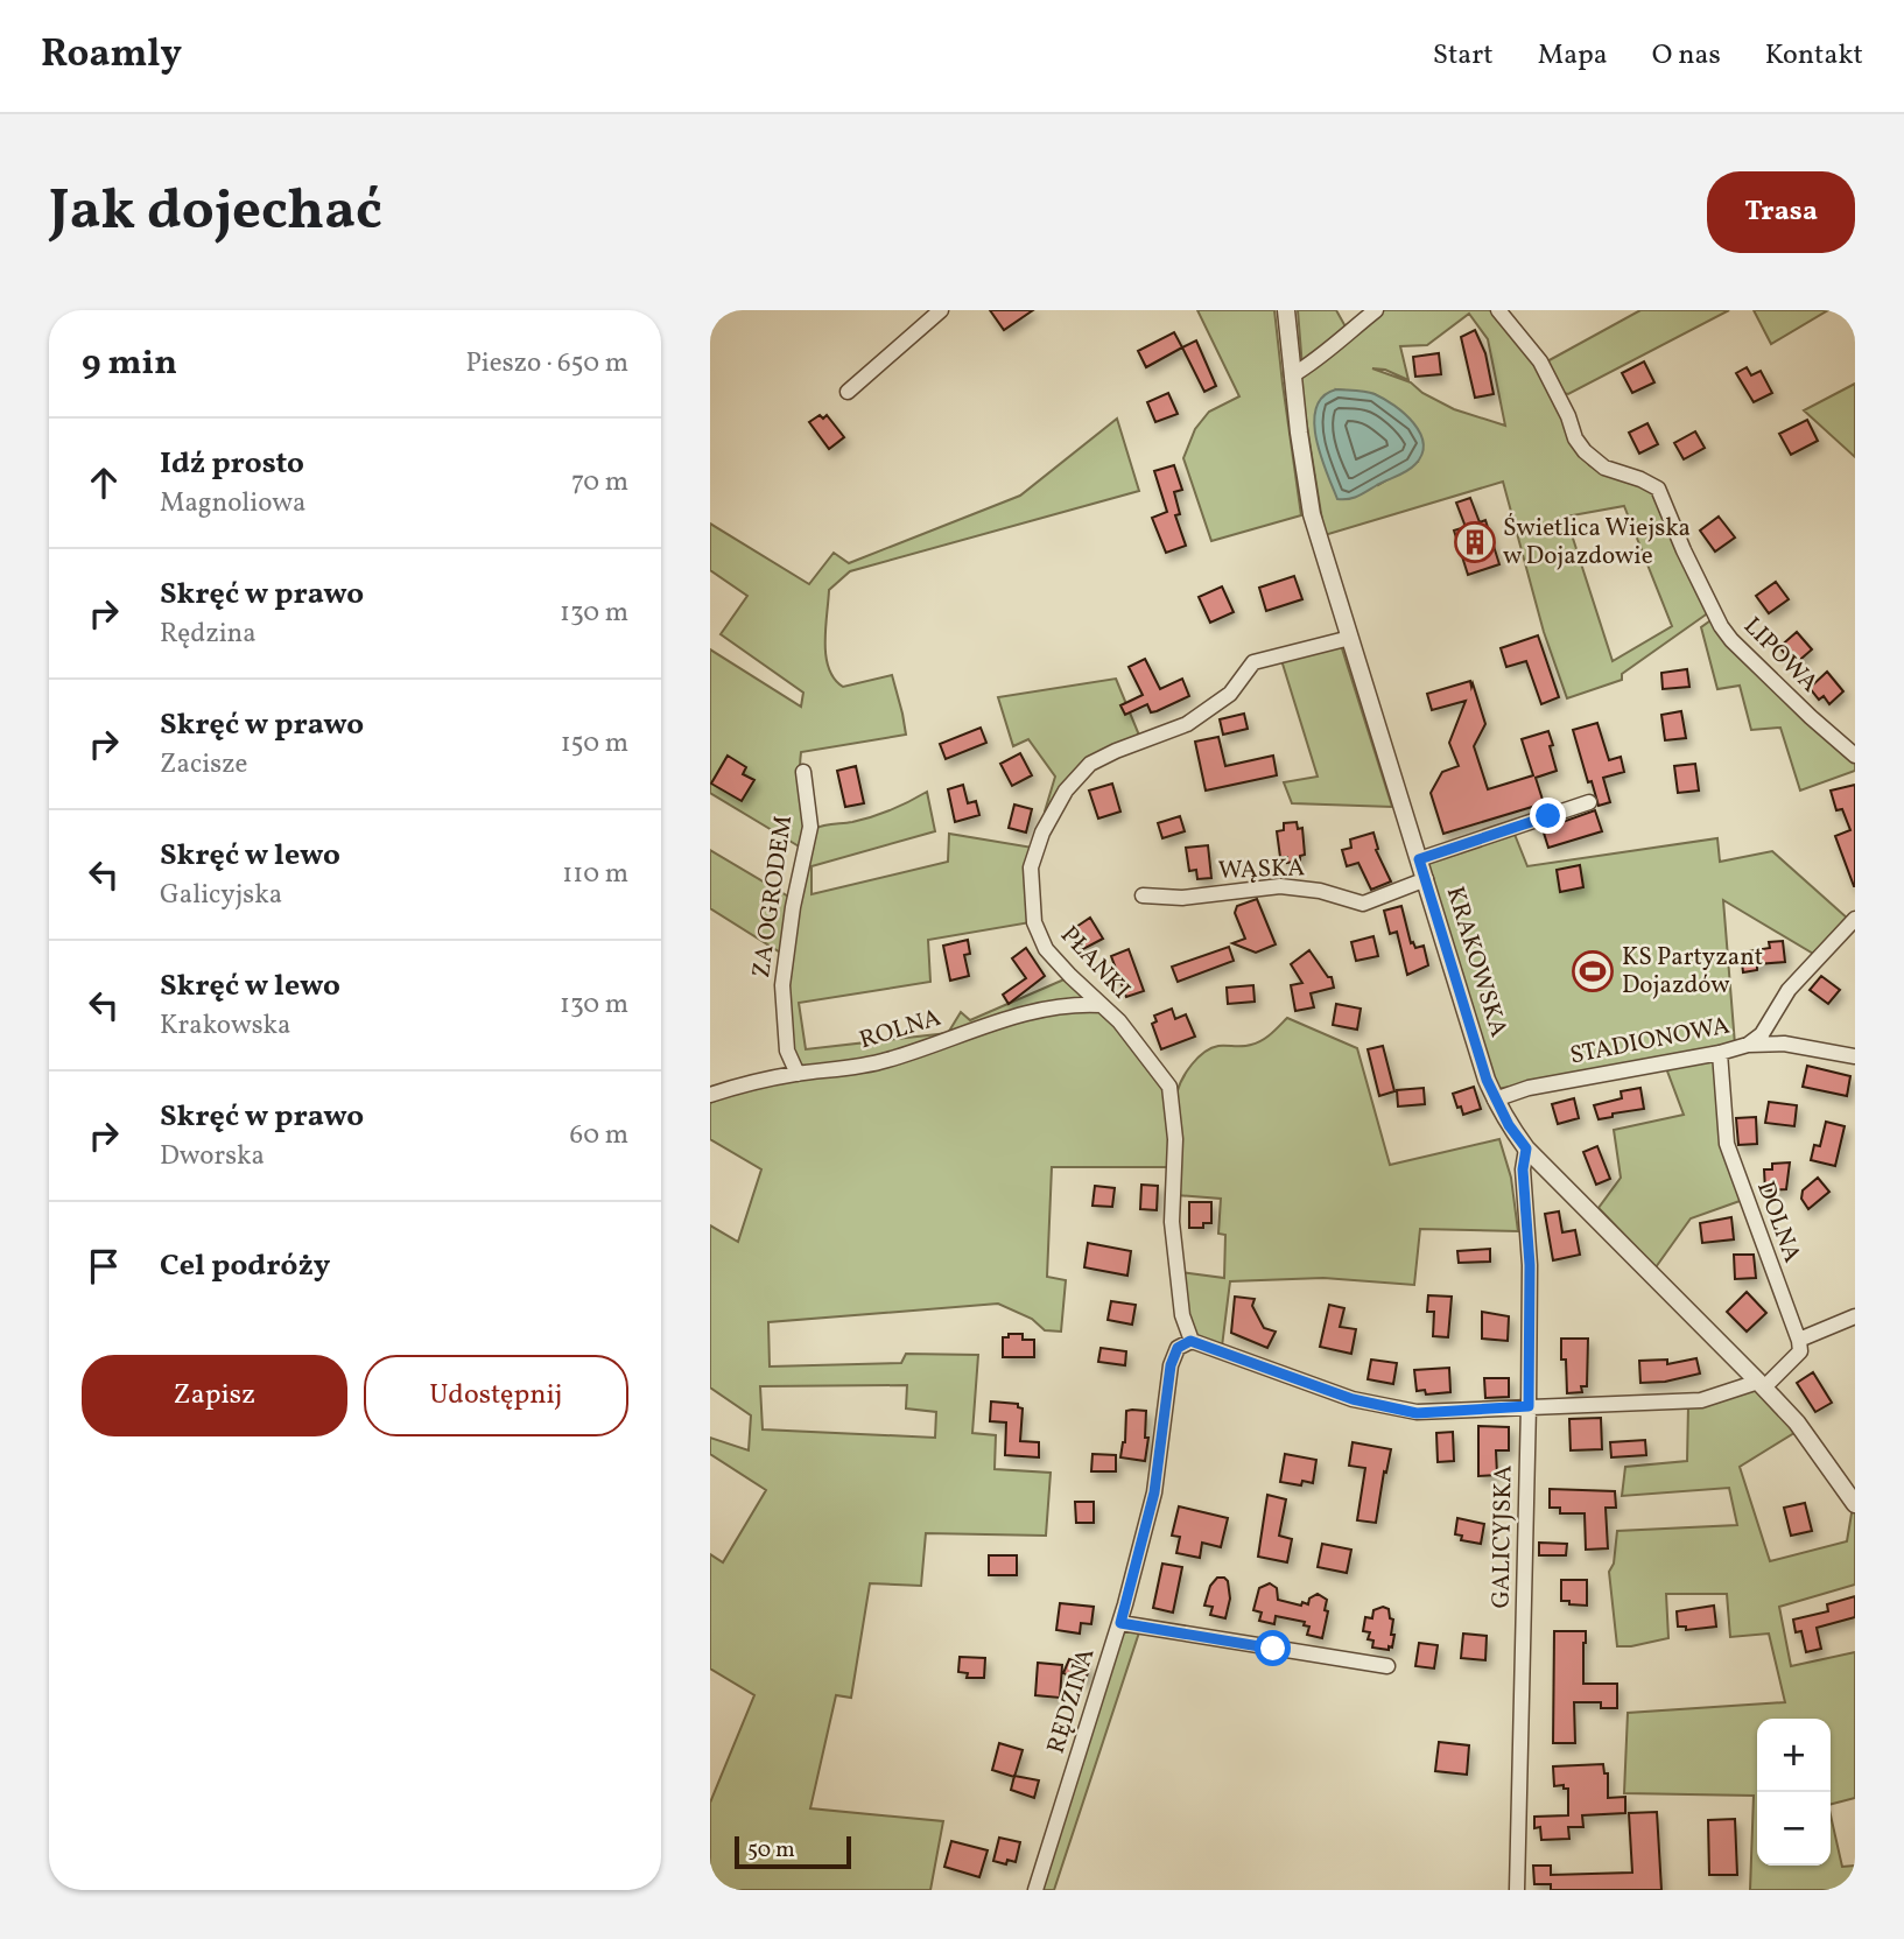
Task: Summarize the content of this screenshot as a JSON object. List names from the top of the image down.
{
  "streets": {
    "street": [
      "LIPOWA",
      "WĄSKA",
      "ZA OGRODEM",
      "KRAKOWSKA",
      "PŁANKI",
      "ROLNA",
      "STADIONOWA",
      "DOLNA",
      "GALICYJSKA",
      "RĘDZINA"
    ]
  },
  "crossings": [
    ["WĄSKA", "KRAKOWSKA"],
    ["ZA OGRODEM", "ROLNA"],
    ["KRAKOWSKA", "PŁANKI"],
    ["KRAKOWSKA", "STADIONOWA"],
    ["KRAKOWSKA", "GALICYJSKA"],
    ["PŁANKI", "ROLNA"],
    ["PŁANKI", "RĘDZINA"],
    ["STADIONOWA", "DOLNA"]
  ],
  "places": {
    "building": ["Świetlica Wiejska w Dojazdowie"],
    "sports": ["KS Partyzant Dojazdów"]
  },
  "scale_bar": "50 m",
  "page": {
    "header": "Roamly",
    "nav": [
      "Start",
      "Mapa",
      "O nas",
      "Kontakt"
    ],
    "buttons": [
      "Trasa",
      ["Zapisz", "Udostępnij"]
    ],
    "title": "Jak dojechać",
    "heading": ["9 min", "Pieszo · 650 m"],
    "list": [
      ["Idź prosto", "Magnoliowa", "70 m"],
      ["Skręć w prawo", "Rędzina", "130 m"],
      ["Skręć w prawo", "Zacisze", "150 m"],
      ["Skręć w lewo", "Galicyjska", "110 m"],
      ["Skręć w lewo", "Krakowska", "130 m"],
      ["Skręć w prawo", "Dworska", "60 m"],
      "Cel podróży"
    ],
    "map_buttons": ["+", "−"],
    "scale": "50 m"
  }
}
